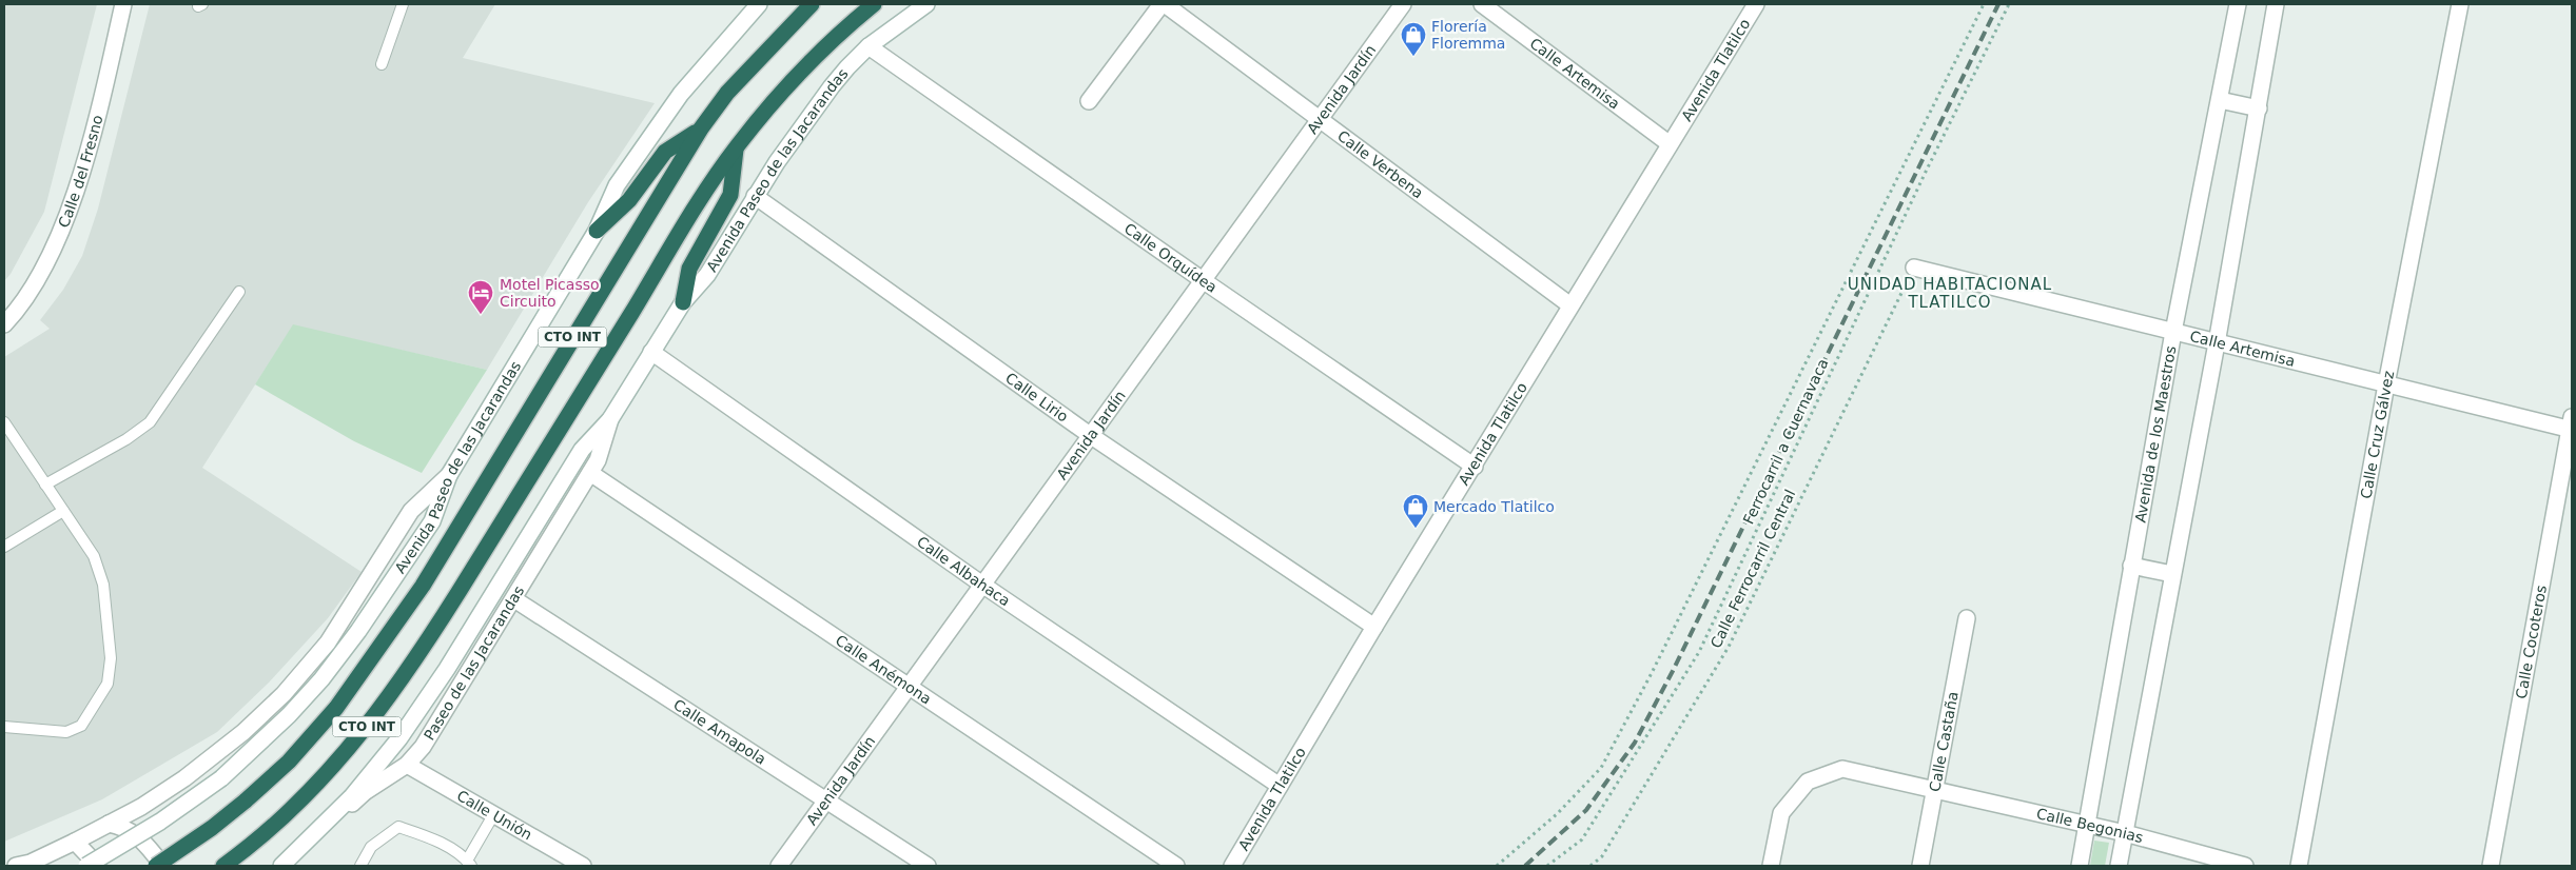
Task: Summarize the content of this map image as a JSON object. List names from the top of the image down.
{
  "streets": {
    "highway": ["CTO INT"],
    "street": [
      "Avenida Tlatilco",
      "Calle Artemisa",
      "Avenida Jardín",
      "Calle Verbena",
      "Calle del Fresno",
      "Avenida Paseo de las Jacarandas",
      "Calle Orquídea",
      "Calle Lirio",
      "Avenida de los Maestros",
      "Calle Cruz Gálvez",
      "Calle Albahaca",
      "Calle Cocoteros",
      "Paseo de las Jacarandas",
      "Calle Anémona",
      "Calle Amapola",
      "Calle Castaña",
      "Calle Unión",
      "Calle Begonias"
    ],
    "path": ["Ferrocarril a Cuernavaca", "Calle Ferrocarril Central"]
  },
  "crossings": [
    ["Avenida Tlatilco", "Calle Artemisa"],
    ["Avenida Tlatilco", "Calle Verbena"],
    ["Avenida Tlatilco", "Calle Orquídea"],
    ["Avenida Tlatilco", "Calle Lirio"],
    ["Avenida Tlatilco", "Calle Albahaca"],
    ["Calle Artemisa", "Avenida de los Maestros"],
    ["Calle Artemisa", "Calle Cruz Gálvez"],
    ["Calle Artemisa", "Calle Ferrocarril Central"],
    ["Calle Artemisa", "Calle Cocoteros"],
    ["Avenida Jardín", "Calle Verbena"],
    ["Avenida Jardín", "Calle Orquídea"],
    ["Avenida Jardín", "Calle Lirio"],
    ["Avenida Jardín", "Calle Albahaca"],
    ["Avenida Jardín", "Calle Anémona"],
    ["Avenida Jardín", "Calle Amapola"],
    ["Avenida Paseo de las Jacarandas", "Calle Orquídea"],
    ["Avenida Paseo de las Jacarandas", "Calle Lirio"],
    ["Avenida Paseo de las Jacarandas", "Calle Albahaca"],
    ["Avenida Paseo de las Jacarandas", "Paseo de las Jacarandas"],
    ["Avenida de los Maestros", "Calle Begonias"],
    ["Paseo de las Jacarandas", "Calle Anémona"],
    ["Paseo de las Jacarandas", "Calle Amapola"],
    ["Paseo de las Jacarandas", "Calle Unión"],
    ["Calle Castaña", "Calle Begonias"]
  ],
  "districts": ["UNIDAD HABITACIONAL TLATILCO"],
  "places": {
    "shop": ["Florería Floremma", "Mercado Tlatilco"],
    "hotel": ["Motel Picasso Circuito"]
  }
}
